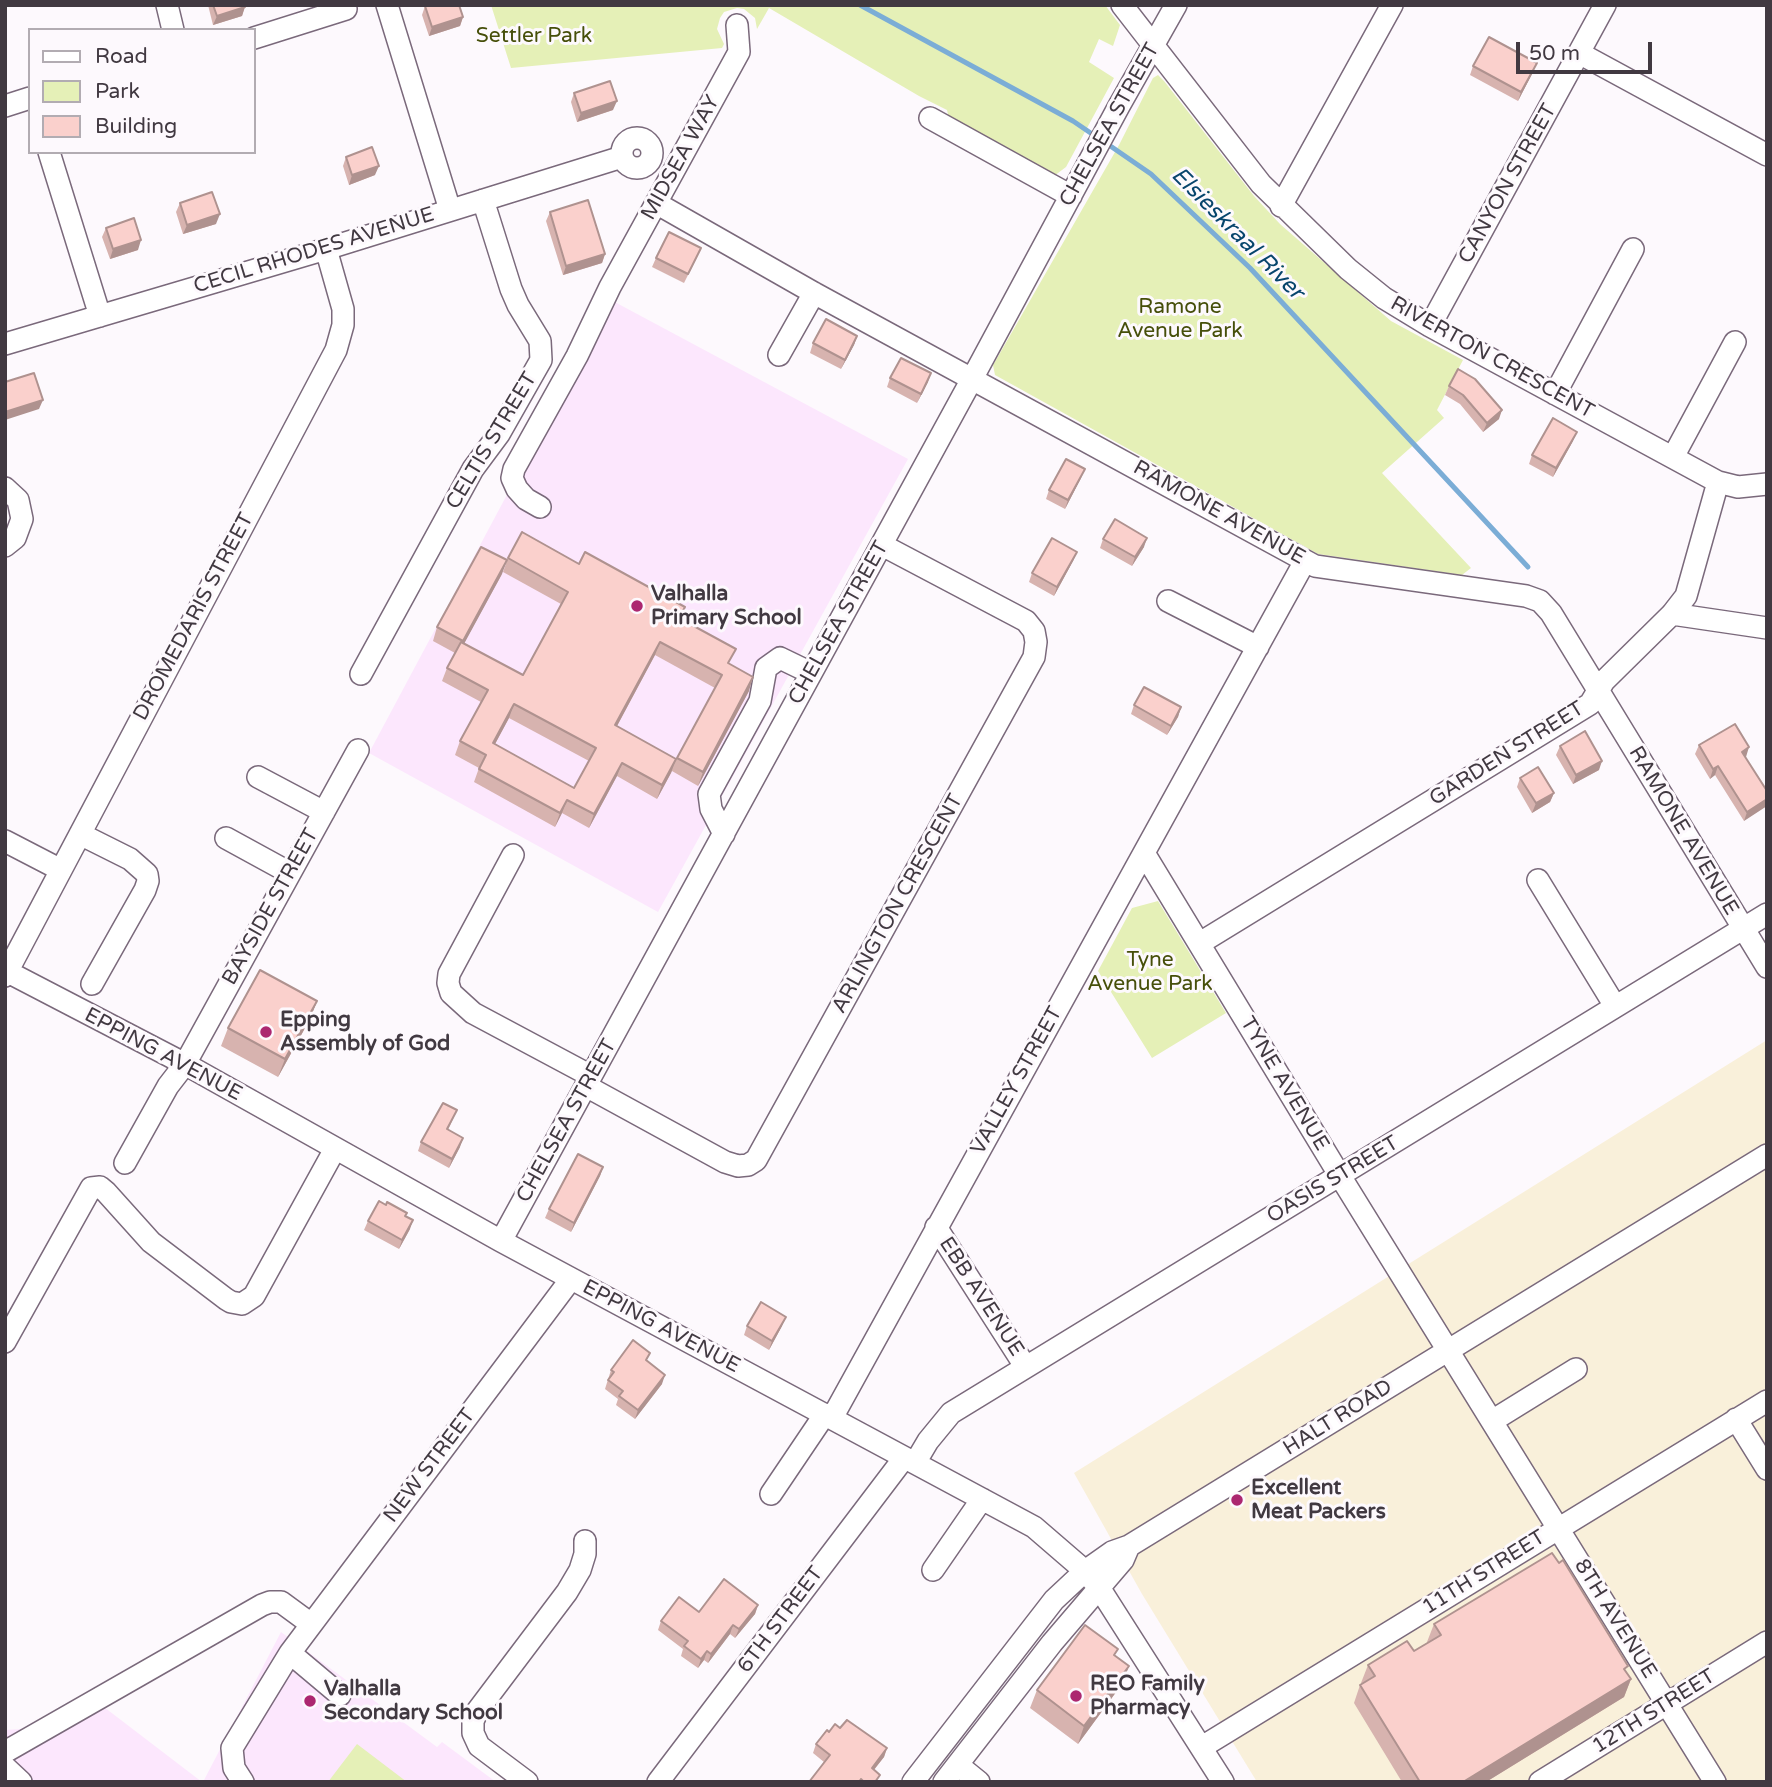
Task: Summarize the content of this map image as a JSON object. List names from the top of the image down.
{
  "streets": {
    "street": [
      "CHELSEA STREET",
      "MIDSEA WAY",
      "CANYON STREET",
      "CECIL RHODES AVENUE",
      "RIVERTON CRESCENT",
      "CELTIS STREET",
      "RAMONE AVENUE",
      "DROMEDARIS STREET",
      "GARDEN STREET",
      "ARLINGTON CRESCENT",
      "BAYSIDE STREET",
      "EPPING AVENUE",
      "VALLEY STREET",
      "TYNE AVENUE",
      "OASIS STREET",
      "EBB AVENUE",
      "HALT ROAD",
      "NEW STREET",
      "11TH STREET",
      "8TH AVENUE",
      "6TH STREET",
      "12TH STREET"
    ]
  },
  "crossings": [
    ["CHELSEA STREET", "RIVERTON CRESCENT"],
    ["CHELSEA STREET", "RAMONE AVENUE"],
    ["CHELSEA STREET", "ARLINGTON CRESCENT"],
    ["CHELSEA STREET", "EPPING AVENUE"],
    ["MIDSEA WAY", "RAMONE AVENUE"],
    ["CANYON STREET", "RIVERTON CRESCENT"],
    ["CECIL RHODES AVENUE", "CELTIS STREET"],
    ["CECIL RHODES AVENUE", "DROMEDARIS STREET"],
    ["RIVERTON CRESCENT", "GARDEN STREET"],
    ["RAMONE AVENUE", "GARDEN STREET"],
    ["RAMONE AVENUE", "VALLEY STREET"],
    ["RAMONE AVENUE", "OASIS STREET"],
    ["DROMEDARIS STREET", "EPPING AVENUE"],
    ["GARDEN STREET", "TYNE AVENUE"],
    ["BAYSIDE STREET", "EPPING AVENUE"],
    ["EPPING AVENUE", "VALLEY STREET"],
    ["EPPING AVENUE", "OASIS STREET"],
    ["EPPING AVENUE", "HALT ROAD"],
    ["EPPING AVENUE", "NEW STREET"],
    ["EPPING AVENUE", "11TH STREET"],
    ["EPPING AVENUE", "6TH STREET"],
    ["VALLEY STREET", "TYNE AVENUE"],
    ["VALLEY STREET", "EBB AVENUE"],
    ["TYNE AVENUE", "OASIS STREET"],
    ["TYNE AVENUE", "HALT ROAD"],
    ["TYNE AVENUE", "8TH AVENUE"],
    ["OASIS STREET", "EBB AVENUE"],
    ["OASIS STREET", "6TH STREET"],
    ["HALT ROAD", "8TH AVENUE"],
    ["11TH STREET", "8TH AVENUE"],
    ["8TH AVENUE", "12TH STREET"]
  ],
  "water": ["Elsieskraal River"],
  "parks": ["Settler Park", "Ramone Avenue Park", "Tyne Avenue Park"],
  "places": [
    "Valhalla Primary School",
    "Epping Assembly of God",
    "Excellent Meat Packers",
    "REO Family Pharmacy",
    "Valhalla Secondary School"
  ],
  "legend": ["Road", "Park", "Building"],
  "scale_bar": "50 m"
}
